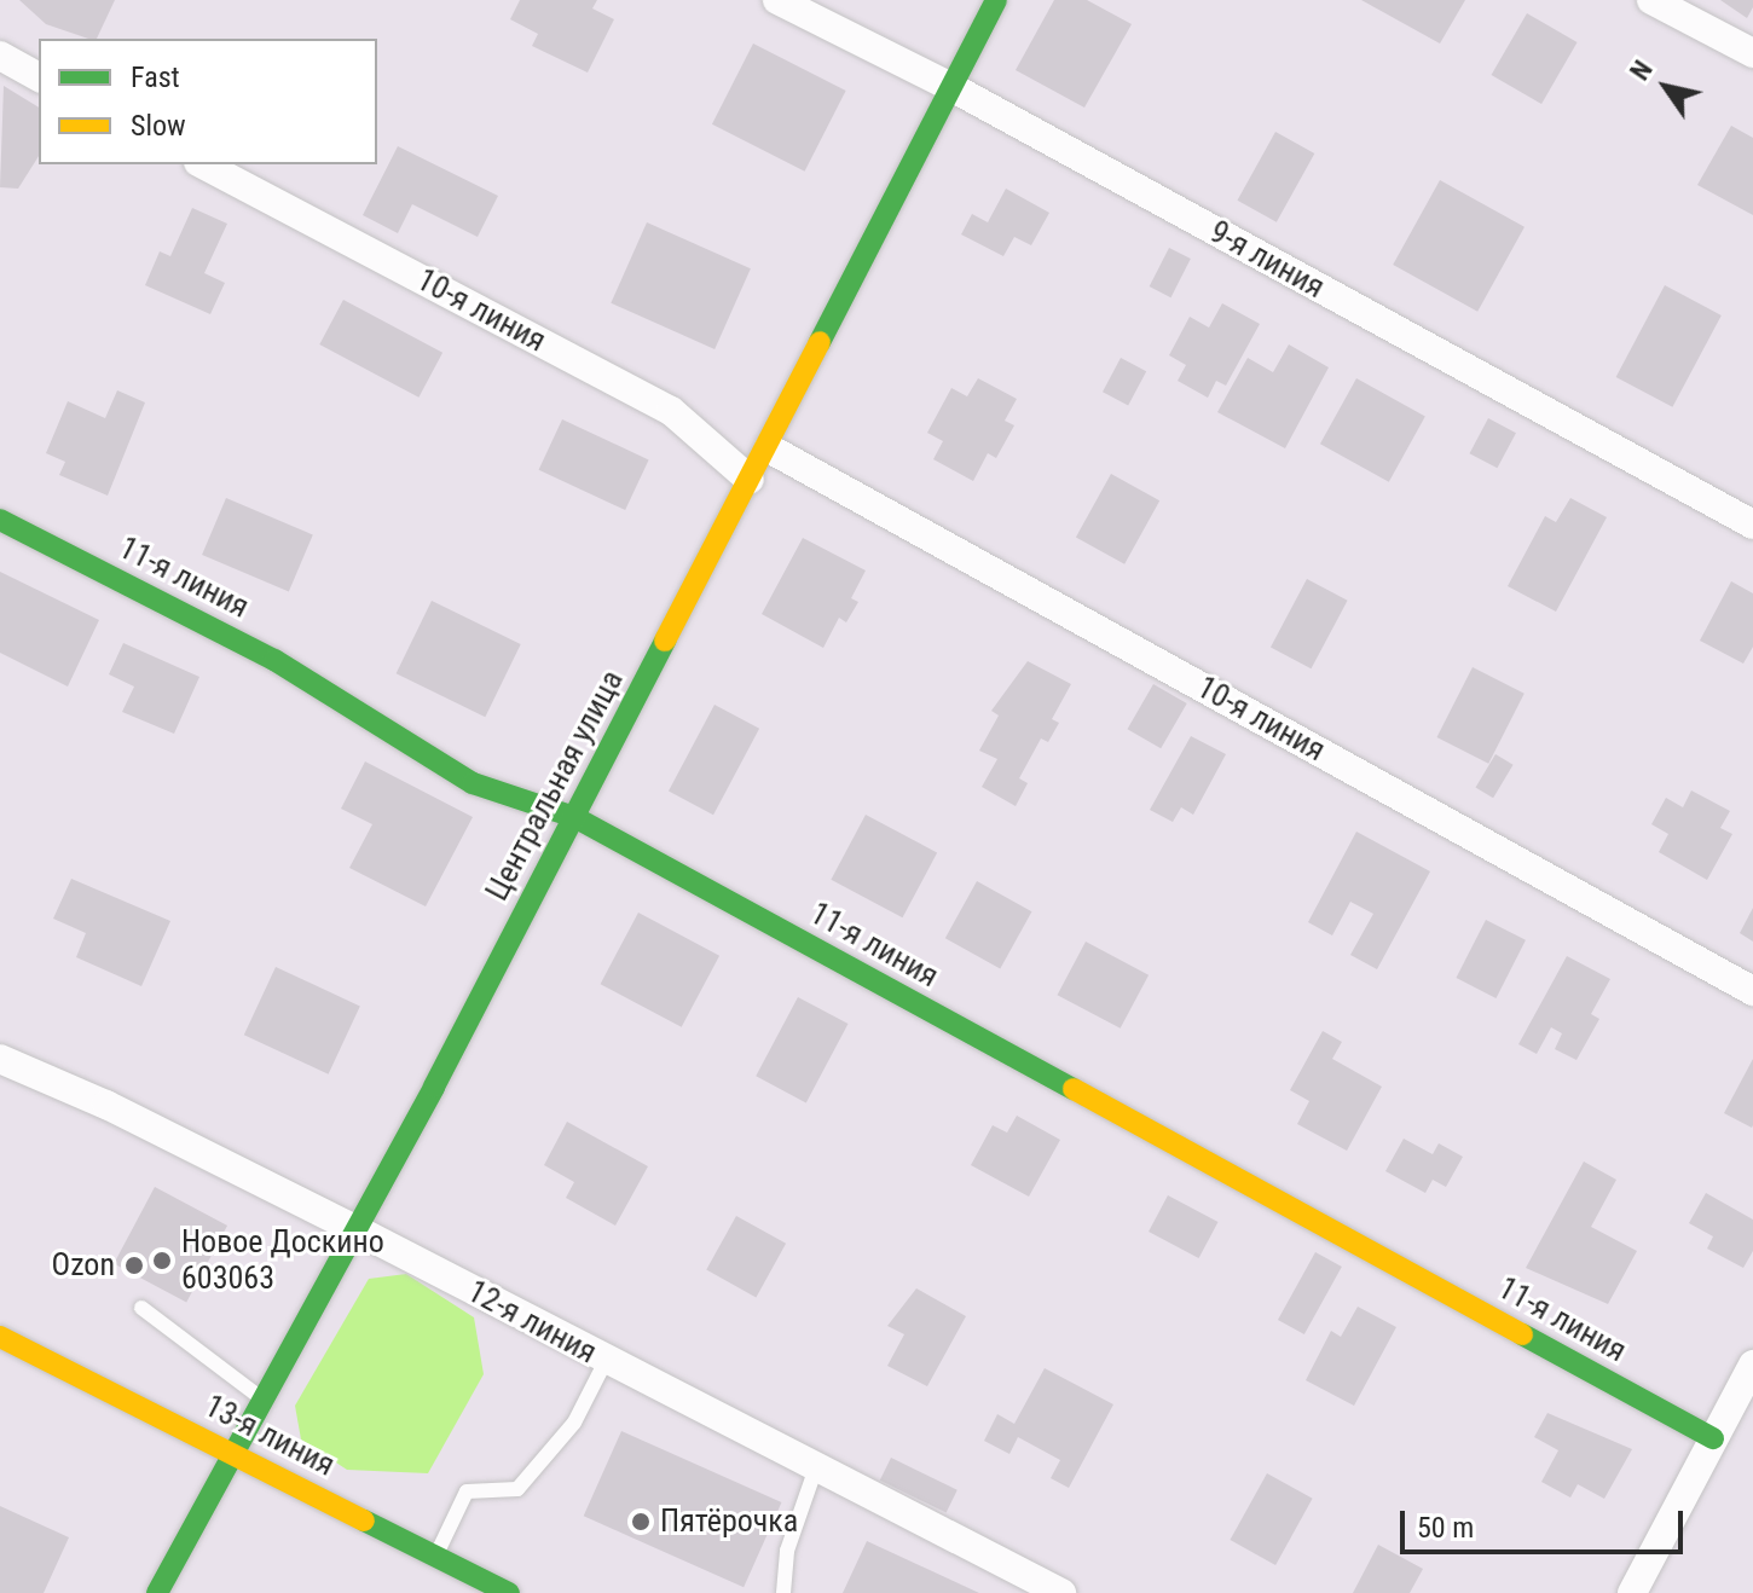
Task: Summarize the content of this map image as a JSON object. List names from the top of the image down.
{
  "streets": {
    "street": [
      "9-я линия",
      "10-я линия",
      "11-я линия",
      "Центральная улица",
      "12-я линия",
      "13-я линия"
    ]
  },
  "crossings": [
    ["9-я линия", "Центральная улица"],
    ["10-я линия", "Центральная улица"],
    ["11-я линия", "Центральная улица"],
    ["Центральная улица", "12-я линия"],
    ["Центральная улица", "13-я линия"]
  ],
  "places": ["Новое Доскино 603063", "Ozon", "Пятёрочка"],
  "legend": ["Fast", "Slow"],
  "scale_bar": "50 m",
  "north": "top left"
}
